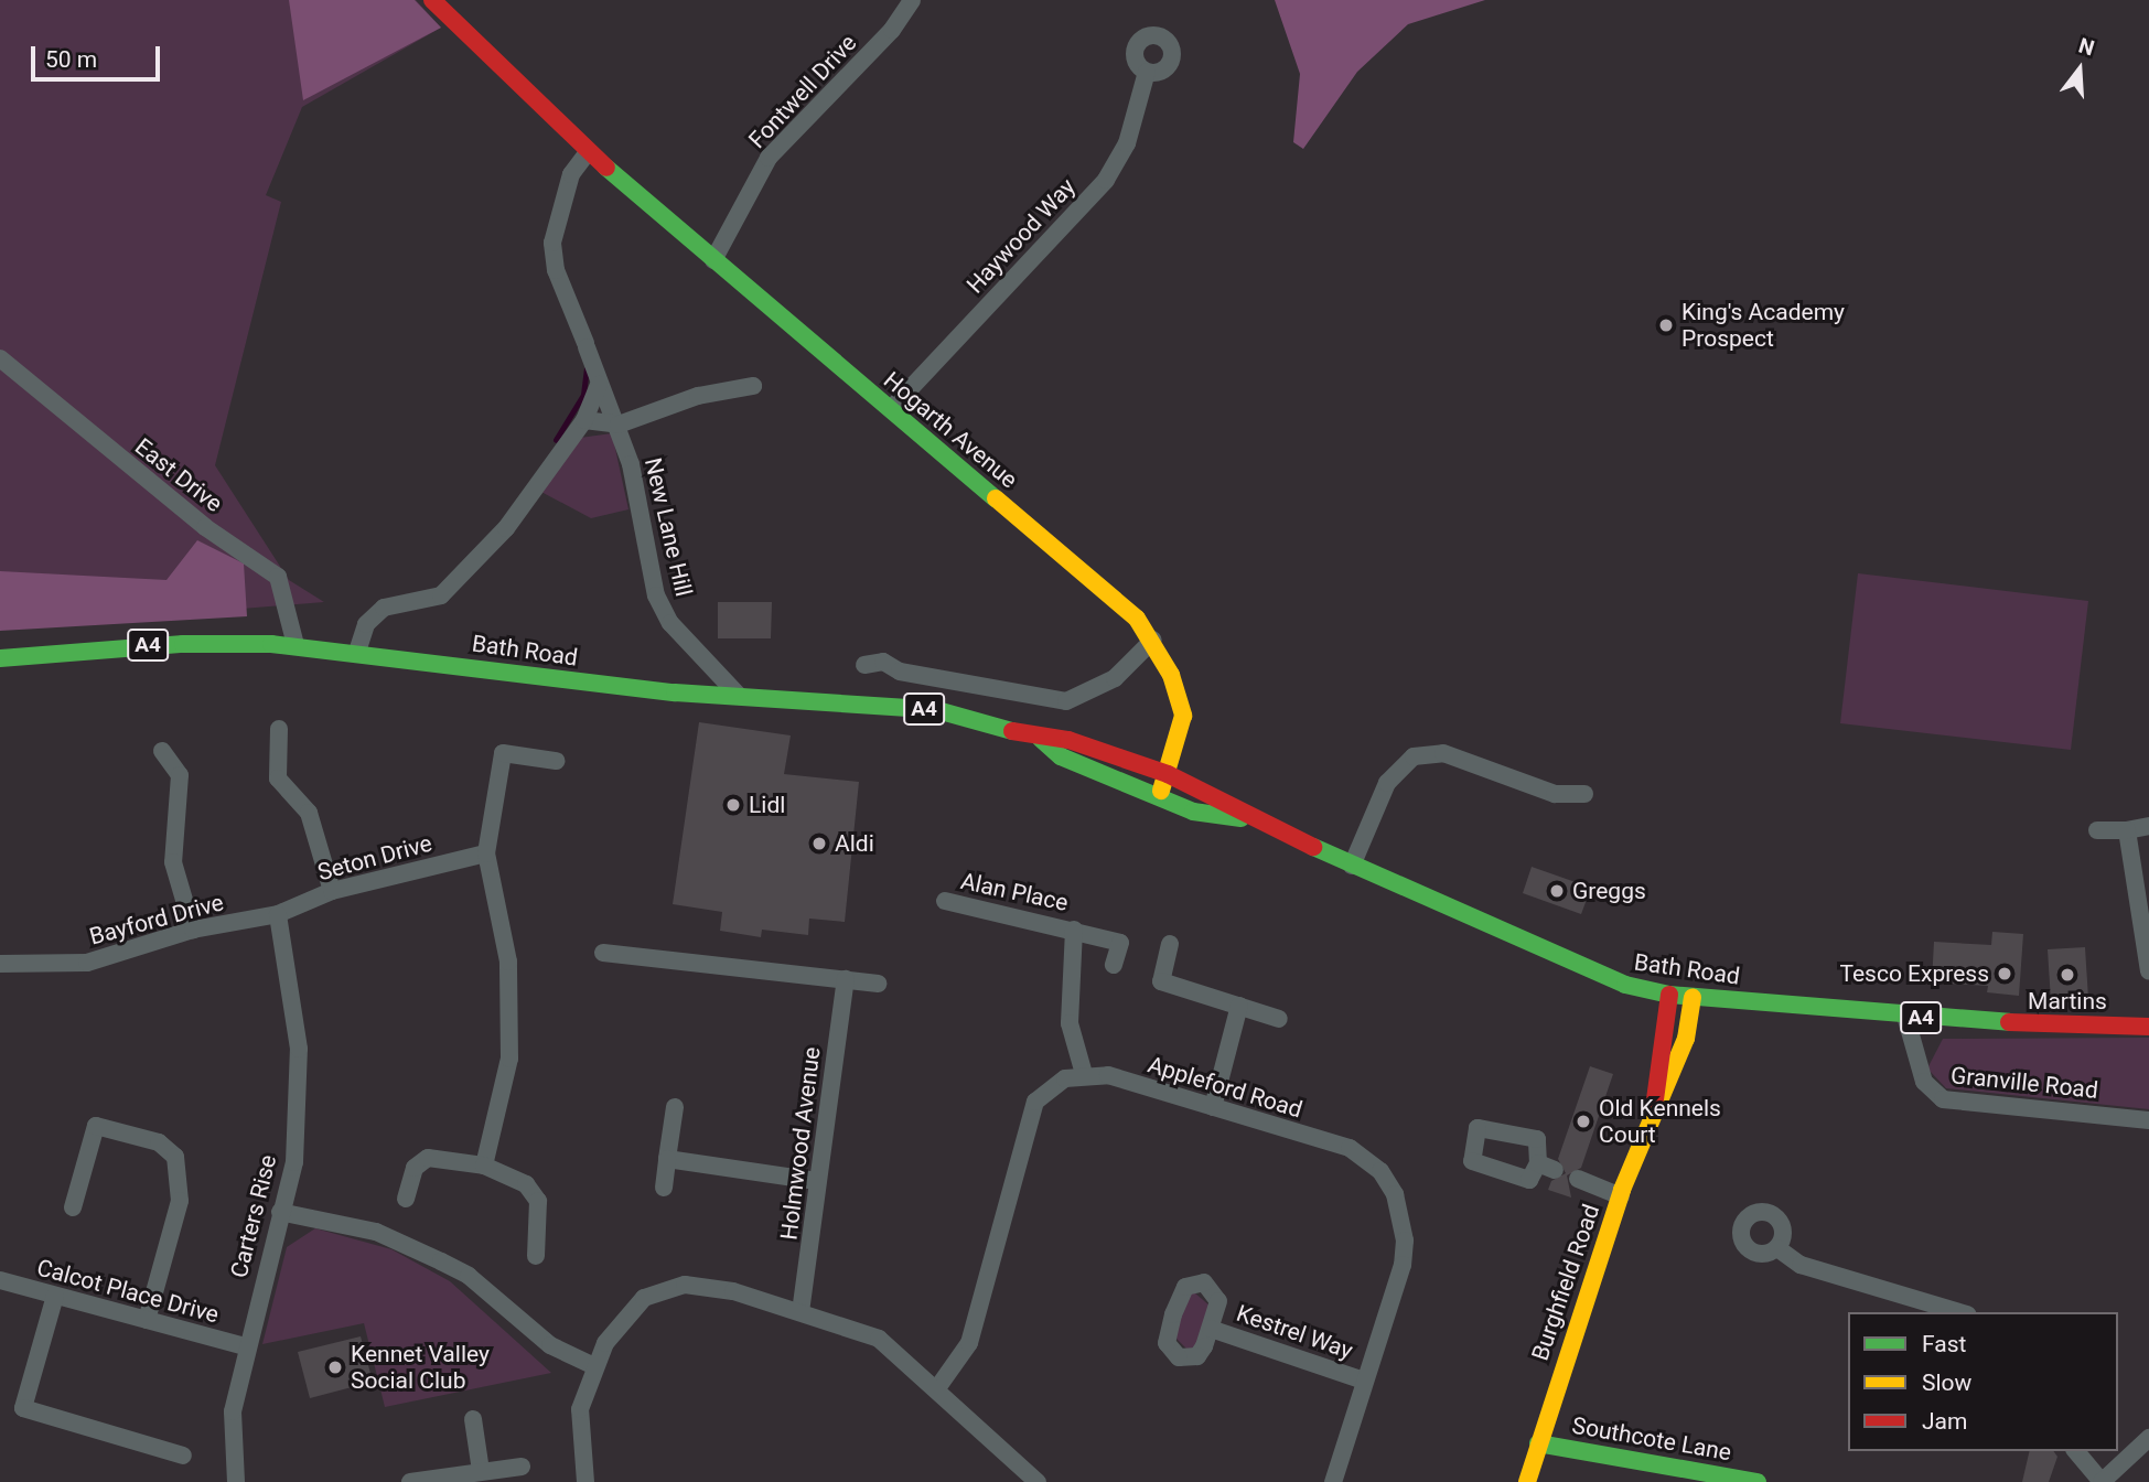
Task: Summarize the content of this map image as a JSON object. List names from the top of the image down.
{
  "streets": {
    "main road": [
      "Hogarth Avenue",
      "A4",
      "Bath Road",
      "Burghfield Road",
      "Southcote Lane"
    ],
    "street": [
      "Fontwell Drive",
      "Haywood Way",
      "East Drive",
      "New Lane Hill",
      "Seton Drive",
      "Alan Place",
      "Bayford Drive",
      "Granville Road",
      "Appleford Road",
      "Holmwood Avenue",
      "Carters Rise",
      "Calcot Place Drive",
      "Kestrel Way"
    ]
  },
  "crossings": [
    ["Fontwell Drive", "Hogarth Avenue"],
    ["Haywood Way", "Hogarth Avenue"],
    ["Hogarth Avenue", "New Lane Hill"],
    ["Hogarth Avenue", "Bath Road"],
    ["East Drive", "Bath Road"],
    ["New Lane Hill", "Bath Road"],
    ["Bath Road", "Granville Road"],
    ["Bath Road", "Burghfield Road"],
    ["Seton Drive", "Bayford Drive"],
    ["Seton Drive", "Carters Rise"],
    ["Alan Place", "Appleford Road"],
    ["Bayford Drive", "Carters Rise"],
    ["Appleford Road", "Kestrel Way"],
    ["Carters Rise", "Calcot Place Drive"],
    ["Burghfield Road", "Southcote Lane"]
  ],
  "places": [
    "King's Academy Prospect",
    "Lidl",
    "Aldi",
    "Greggs",
    "Tesco Express",
    "Martins",
    "Old Kennels Court",
    "Kennet Valley Social Club"
  ],
  "legend": ["Fast", "Slow", "Jam"],
  "scale_bar": "50 m",
  "north": "top"
}
